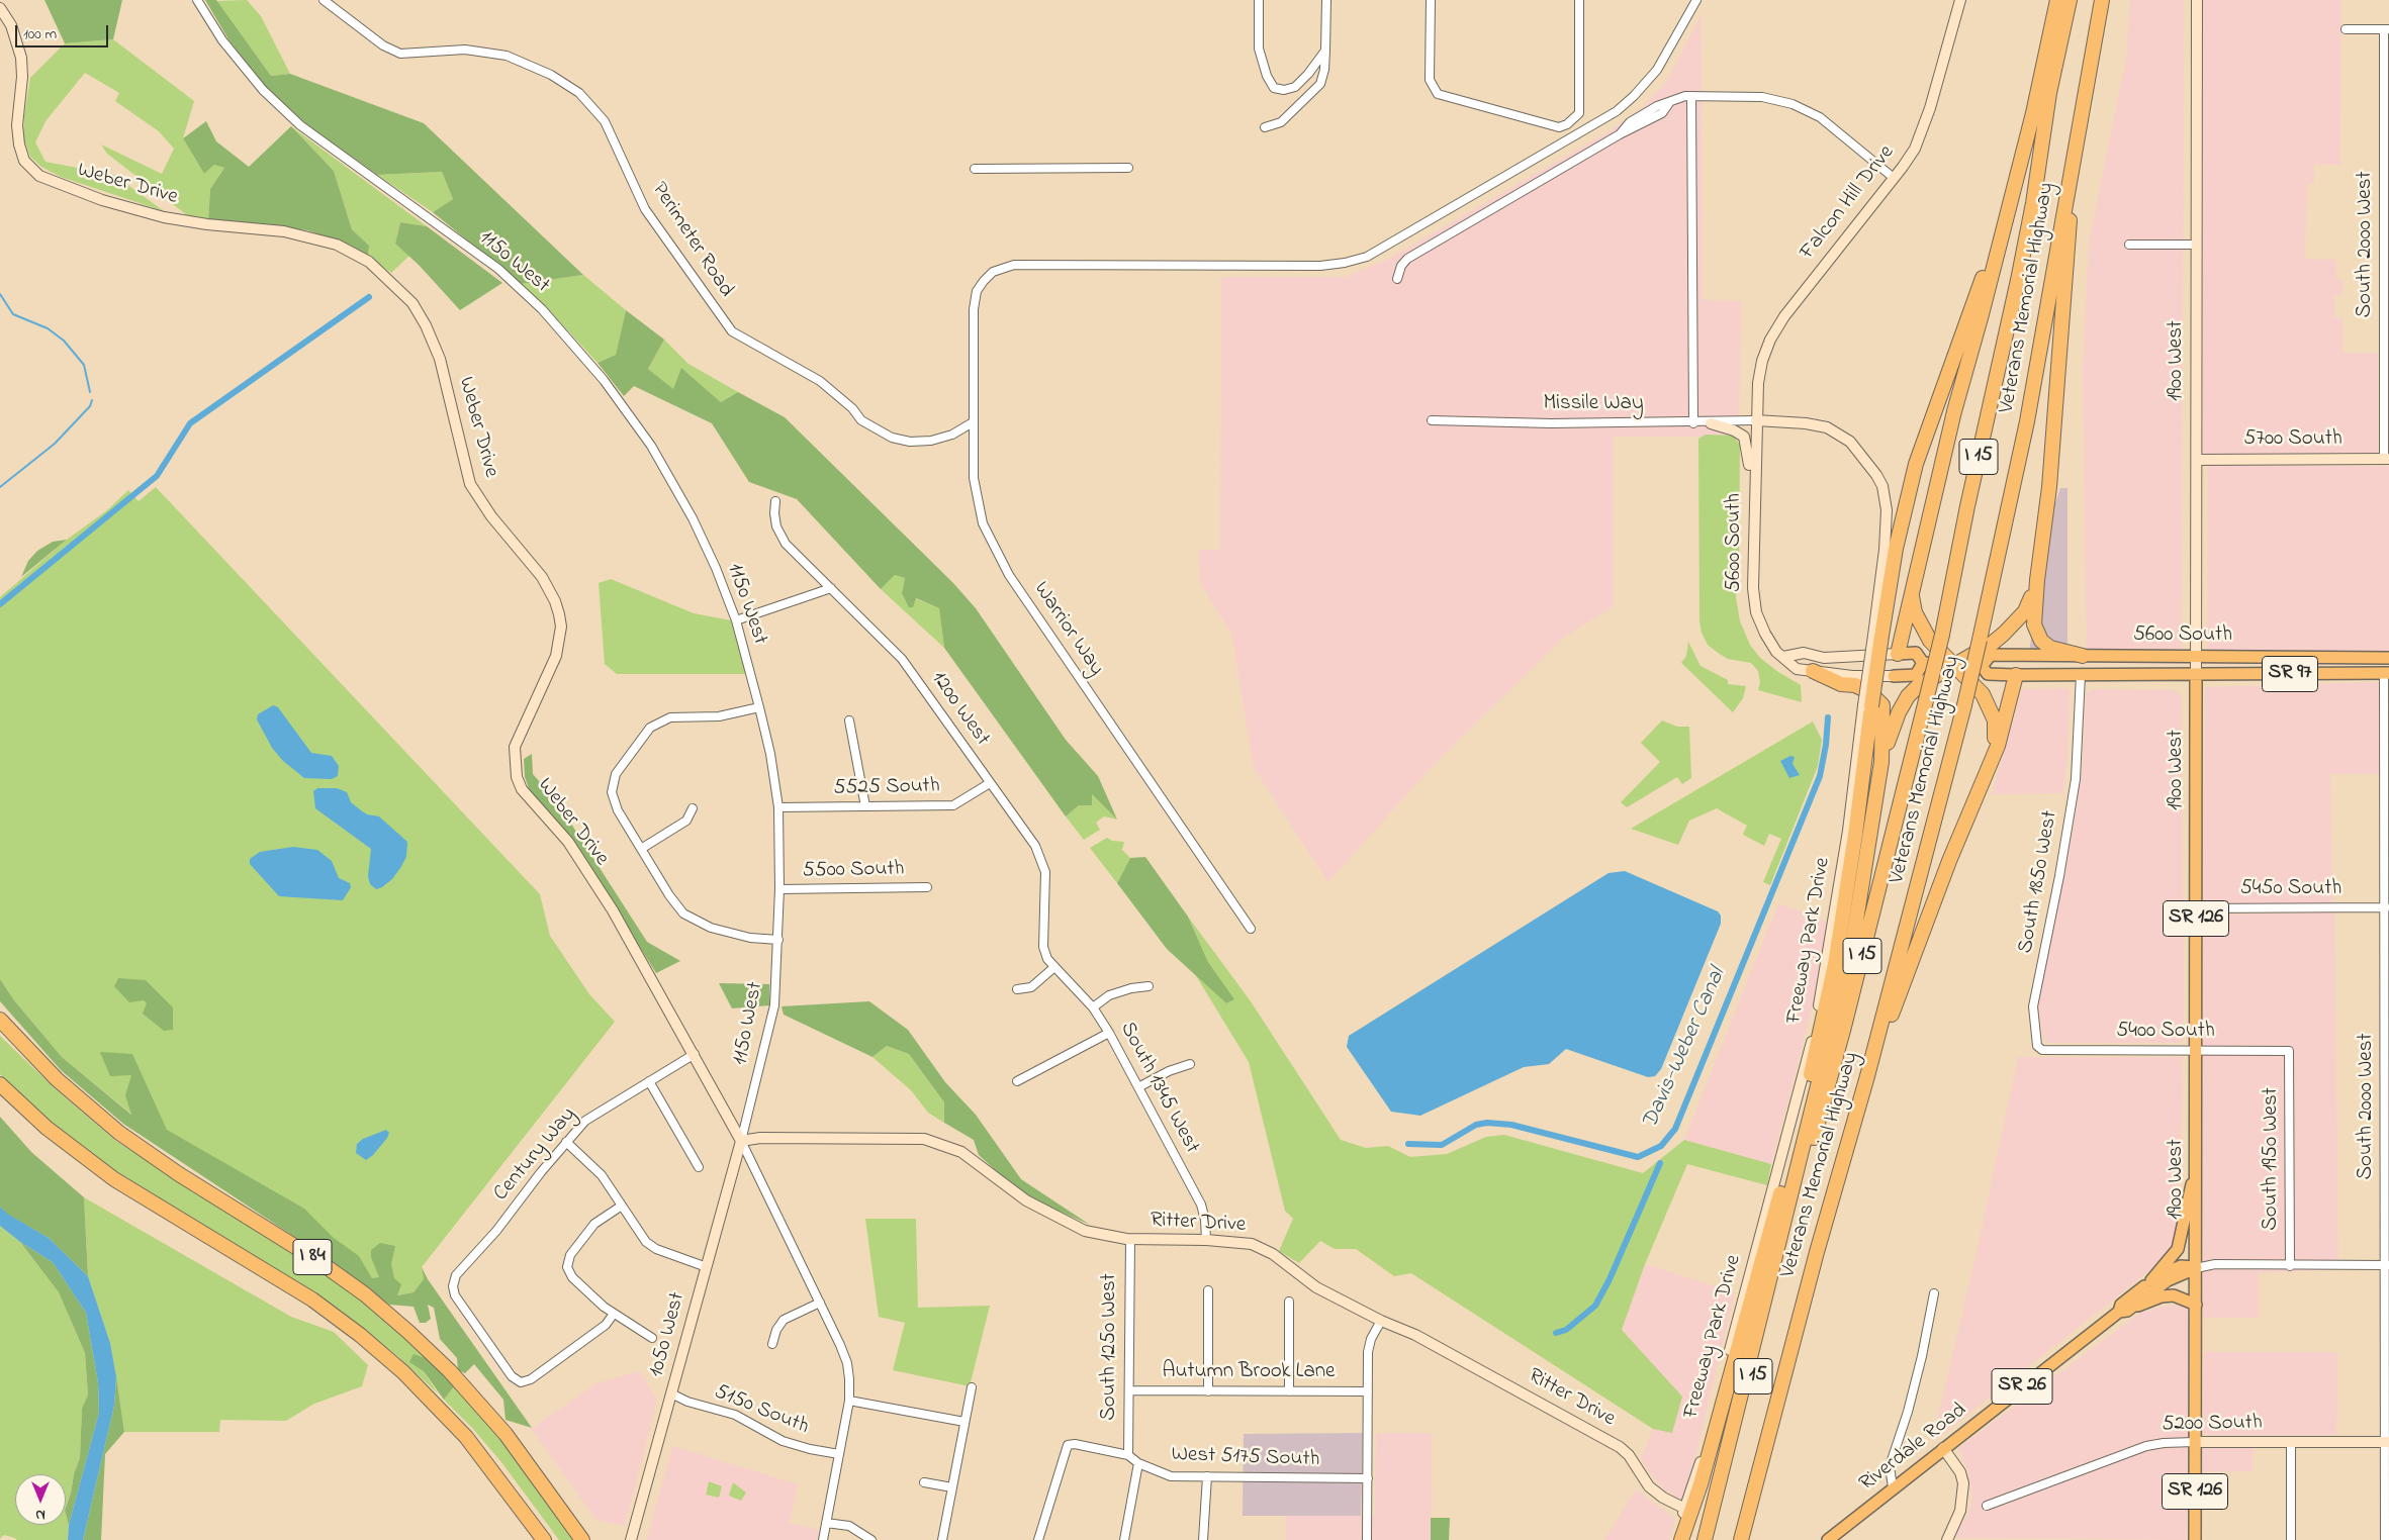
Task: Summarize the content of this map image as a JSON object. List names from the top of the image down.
{
  "streets": {
    "highway": ["Veterans Memorial Highway", "I 15", "I 84"],
    "main road": [
      "1900 West",
      "5600 South",
      "SR 97",
      "SR 126",
      "SR 26",
      "Riverdale Road"
    ],
    "street": [
      "Weber Drive",
      "Falcon Hill Drive",
      "Perimeter Road",
      "South 2000 West",
      "1150 West",
      "Missile Way",
      "5700 South",
      "Warrior Way",
      "1200 West",
      "5525 South",
      "5500 South",
      "South 1850 West",
      "5450 South",
      "Freeway Park Drive",
      "5400 South",
      "South 1345 West",
      "Century Way",
      "South 1950 West",
      "Ritter Drive",
      "1050 West",
      "South 1250 West",
      "Autumn Brook Lane",
      "5150 South",
      "5200 South",
      "West 5175 South"
    ]
  },
  "crossings": [
    ["Weber Drive", "1150 West"],
    ["Weber Drive", "Century Way"],
    ["Weber Drive", "Ritter Drive"],
    ["Weber Drive", "1050 West"],
    ["Falcon Hill Drive", "Missile Way"],
    ["Falcon Hill Drive", "5600 South"],
    ["Perimeter Road", "Warrior Way"],
    ["South 2000 West", "5700 South"],
    ["South 2000 West", "5600 South"],
    ["South 2000 West", "5450 South"],
    ["South 2000 West", "5200 South"],
    ["1150 West", "5525 South"],
    ["1150 West", "5500 South"],
    ["1150 West", "Ritter Drive"],
    ["1150 West", "1050 West"],
    ["1900 West", "5700 South"],
    ["1900 West", "5600 South"],
    ["1900 West", "5450 South"],
    ["1900 West", "5400 South"],
    ["1900 West", "5200 South"],
    ["1900 West", "Riverdale Road"],
    ["Missile Way", "5600 South"],
    ["5600 South", "South 1850 West"],
    ["1200 West", "5525 South"],
    ["1200 West", "South 1345 West"],
    ["South 1850 West", "5400 South"],
    ["Freeway Park Drive", "Ritter Drive"],
    ["5400 South", "South 1950 West"],
    ["South 1345 West", "Ritter Drive"],
    ["Ritter Drive", "1050 West"],
    ["Ritter Drive", "South 1250 West"],
    ["1050 West", "5150 South"],
    ["South 1250 West", "Autumn Brook Lane"],
    ["South 1250 West", "West 5175 South"]
  ],
  "water": ["Davis-Weber Canal"],
  "scale_bar": "100 m",
  "north": "bottom"
}
